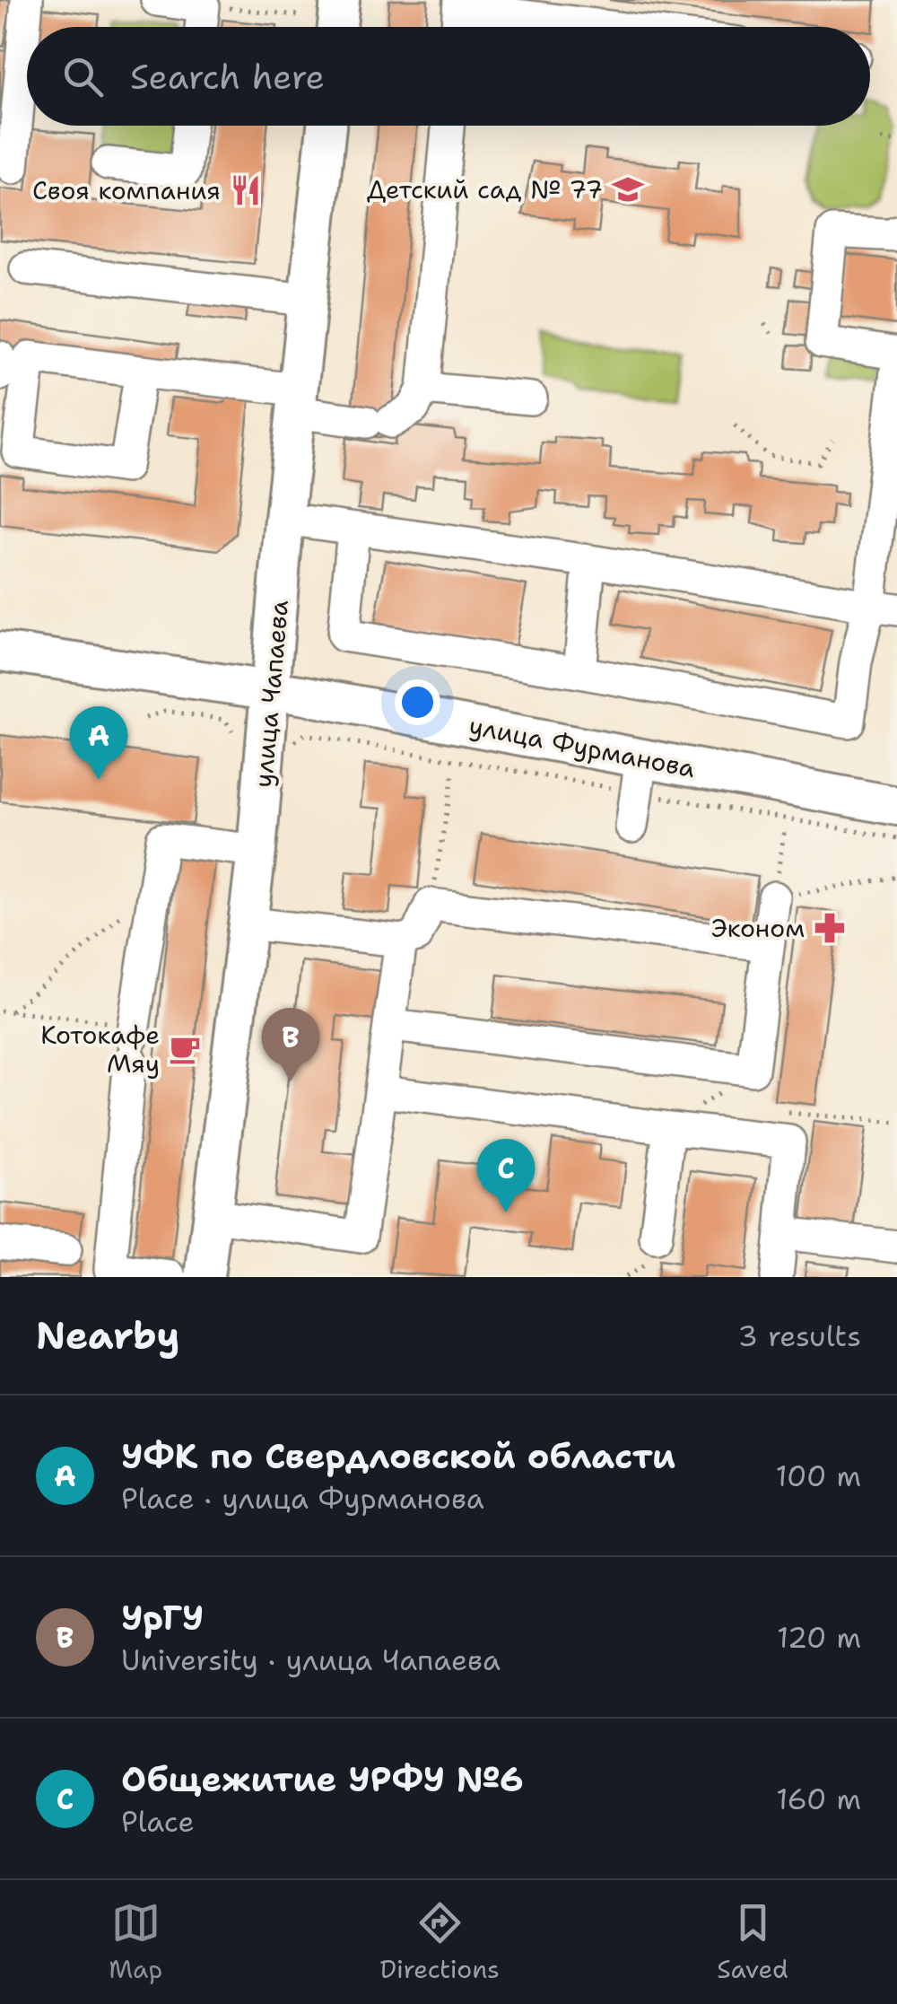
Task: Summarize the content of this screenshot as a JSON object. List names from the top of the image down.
{
  "streets": {
    "main road": ["улица Чапаева", "улица Фурманова"]
  },
  "crossings": [
    ["улица Чапаева", "улица Фурманова"]
  ],
  "places": {
    "school or university": ["Детский сад № 77"],
    "restaurant": ["Своя компания"],
    "pharmacy": ["Эконом"],
    "cafe": ["Котокафе Мяу"]
  },
  "page": {
    "search": "Search here",
    "pins": ["A", "B", "C"],
    "heading": ["Nearby", "3 results"],
    "list": [
      {
        "mark": "A",
        "name": "УФК по Свердловской области",
        "note": "Place · улица Фурманова",
        "value": "100 m"
      },
      {
        "mark": "B",
        "name": "УрГУ",
        "note": "University · улица Чапаева",
        "value": "120 m"
      },
      {
        "mark": "C",
        "name": "Общежитие УРФУ №6",
        "note": "Place",
        "value": "160 m"
      }
    ],
    "nav": ["Map", "Directions", "Saved"]
  }
}
